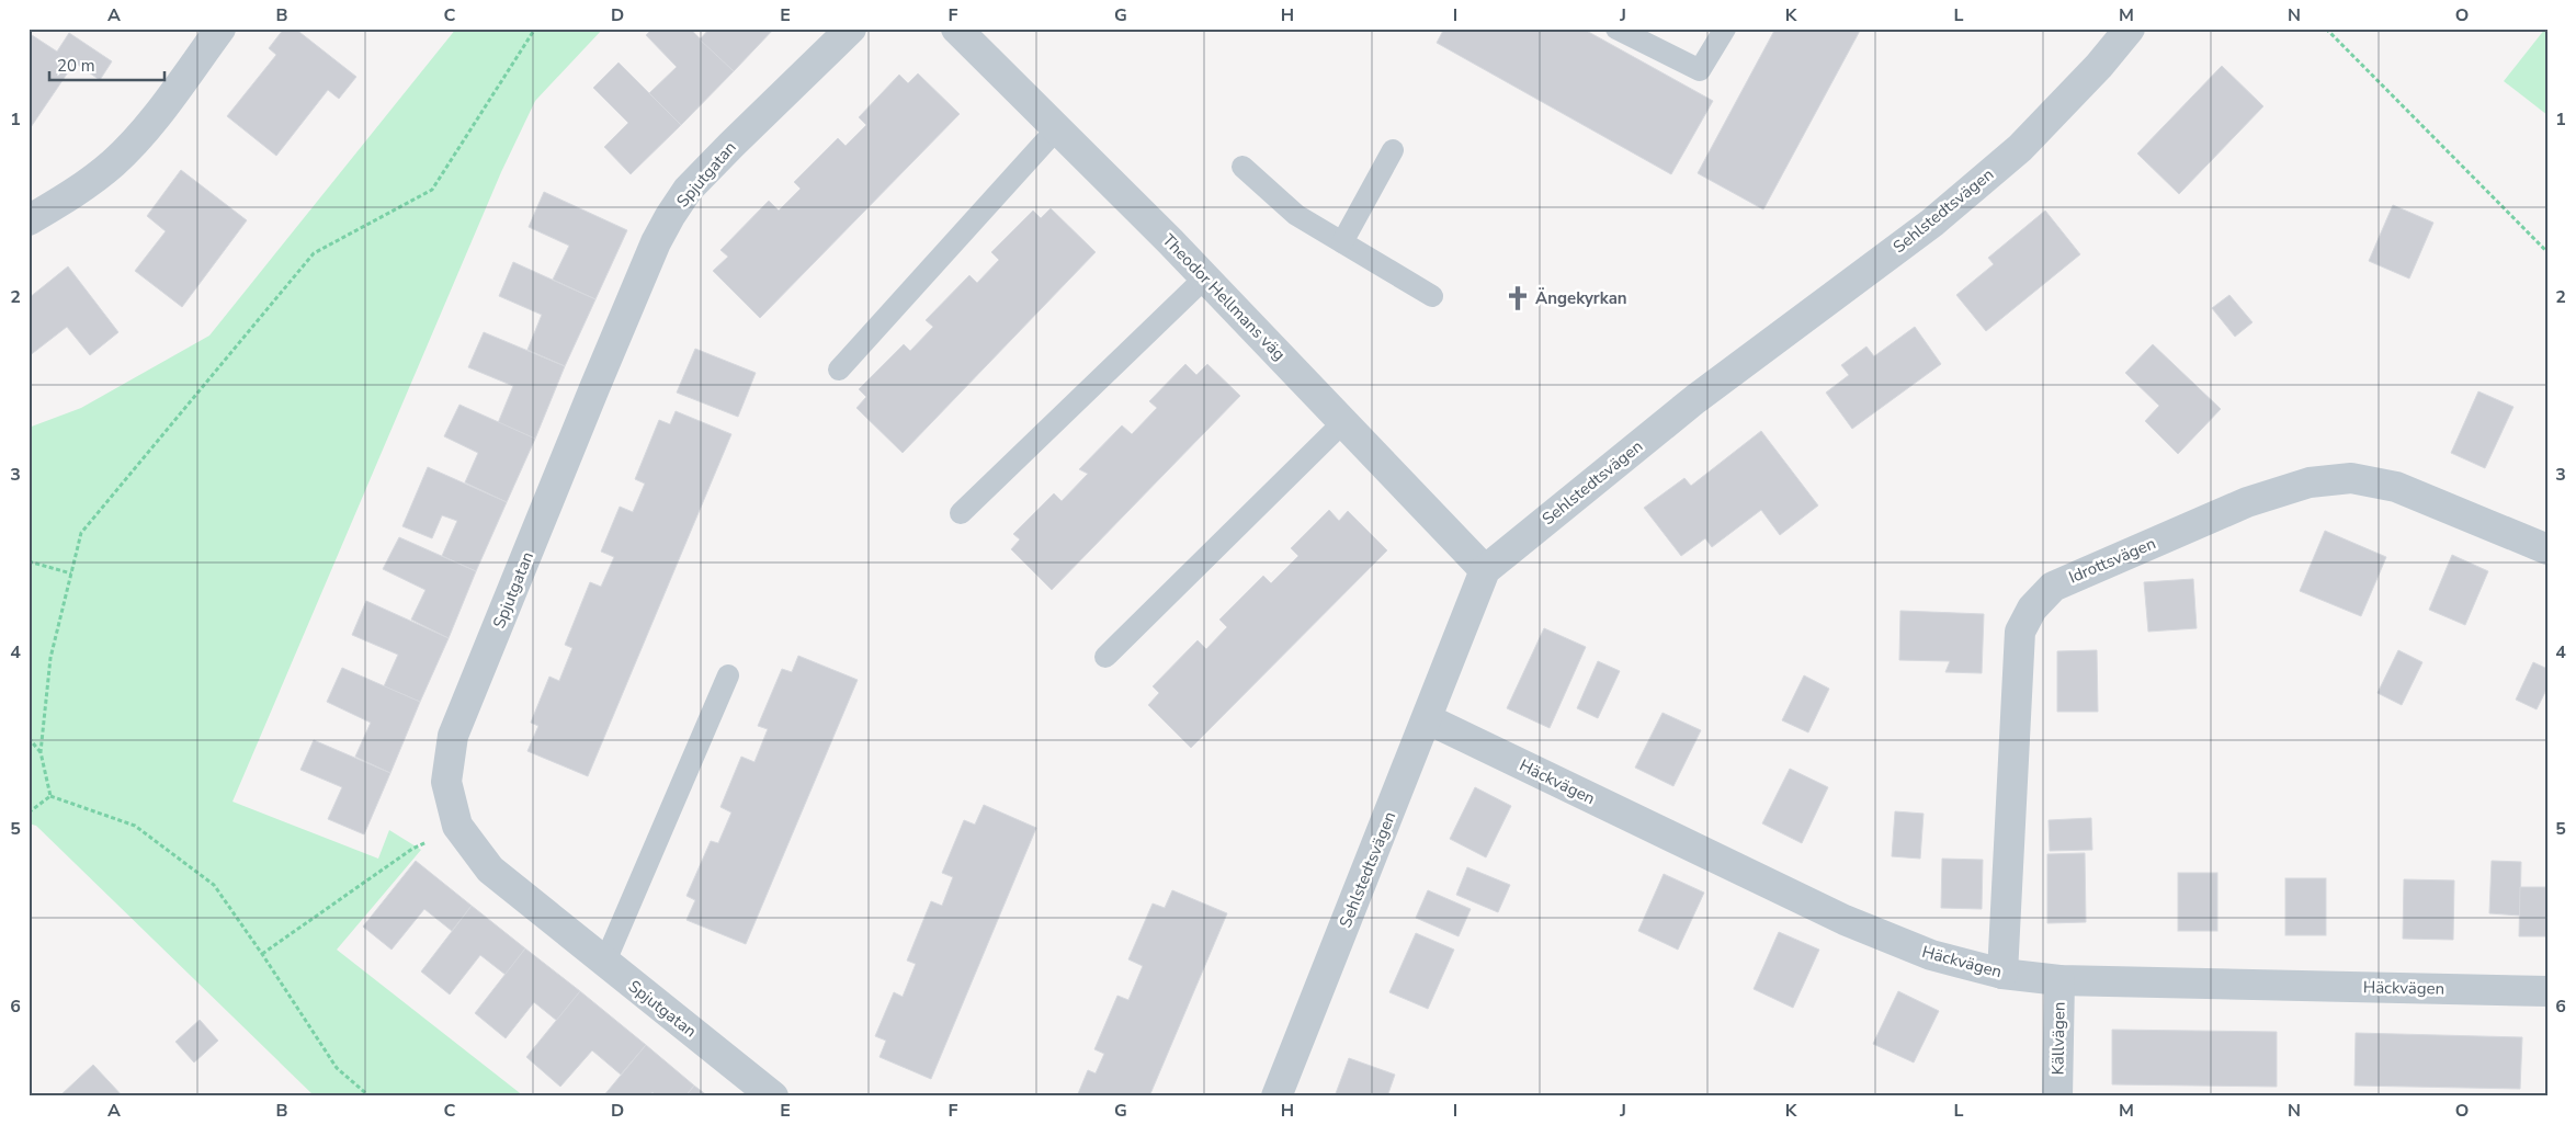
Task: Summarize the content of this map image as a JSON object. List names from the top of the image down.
{
  "streets": {
    "street": [
      "Spjutgatan",
      "Sehlstedtsvägen",
      "Theodor Hellmans väg",
      "Idrottsvägen",
      "Häckvägen",
      "Källvägen"
    ]
  },
  "crossings": [
    ["Sehlstedtsvägen", "Theodor Hellmans väg"],
    ["Sehlstedtsvägen", "Häckvägen"],
    ["Idrottsvägen", "Häckvägen"],
    ["Häckvägen", "Källvägen"]
  ],
  "places": {
    "church": ["Ängekyrkan"]
  },
  "scale_bar": "20 m",
  "grid": {
    "columns": [
      "A",
      "B",
      "C",
      "D",
      "E",
      "F",
      "G",
      "H",
      "I",
      "J",
      "K",
      "L",
      "M",
      "N",
      "O"
    ],
    "rows": [
      "1",
      "2",
      "3",
      "4",
      "5",
      "6"
    ]
  }
}
